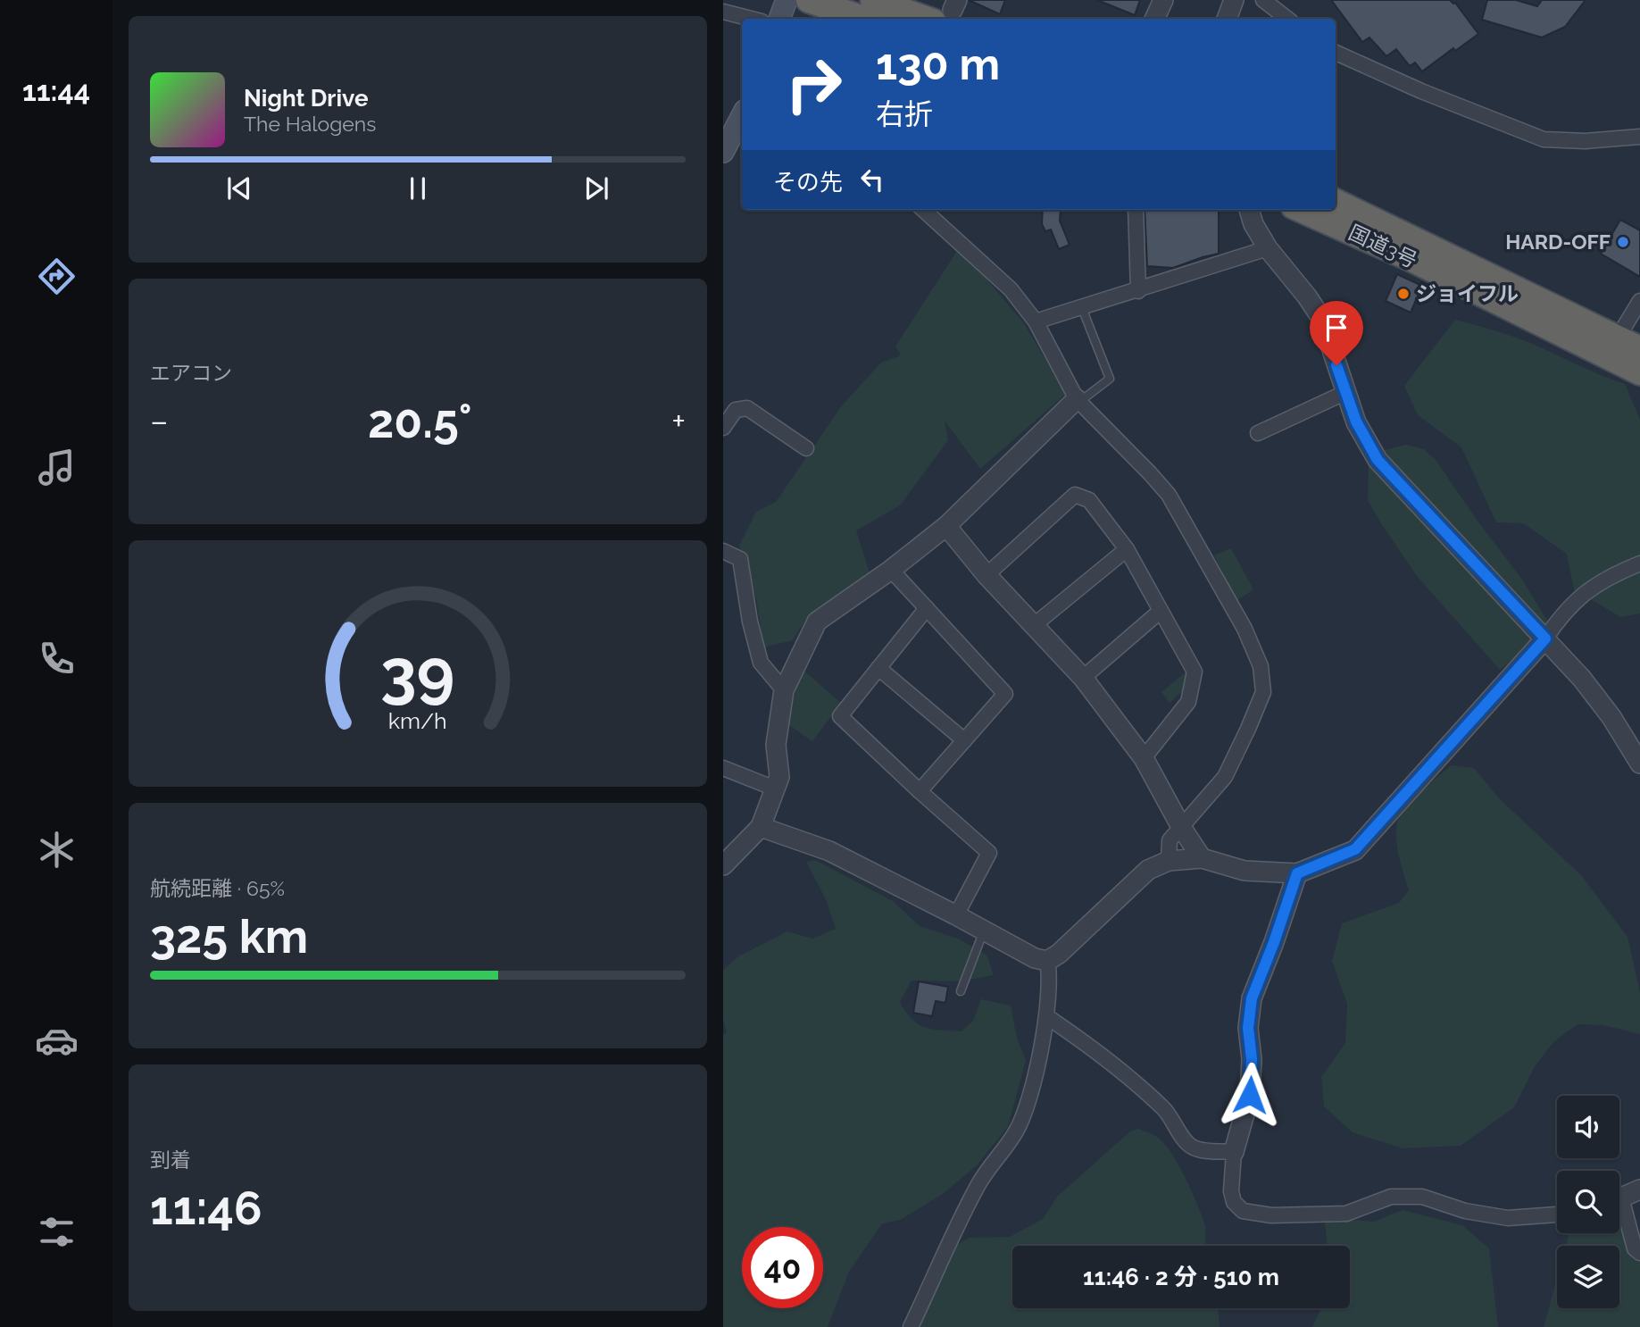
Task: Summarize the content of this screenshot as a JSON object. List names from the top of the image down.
{
  "streets": {
    "highway": ["国道3号"]
  },
  "places": ["HARD-OFF", "ジョイフル"],
  "page": {
    "tabs": "11:44",
    "turn": ["130 m", "右折"],
    "song": ["Night Drive", "The Halogens"],
    "then": "その先",
    "tile": [
      "エアコン",
      ["航続距離 · 65%", "325 km"],
      ["到着", "11:46"]
    ],
    "heat": ["−", "20.5°", "+"],
    "limit": "40",
    "trip": "11:46 · 2 分 · 510 m",
    "gauge": ["39", "km/h"]
  }
}
